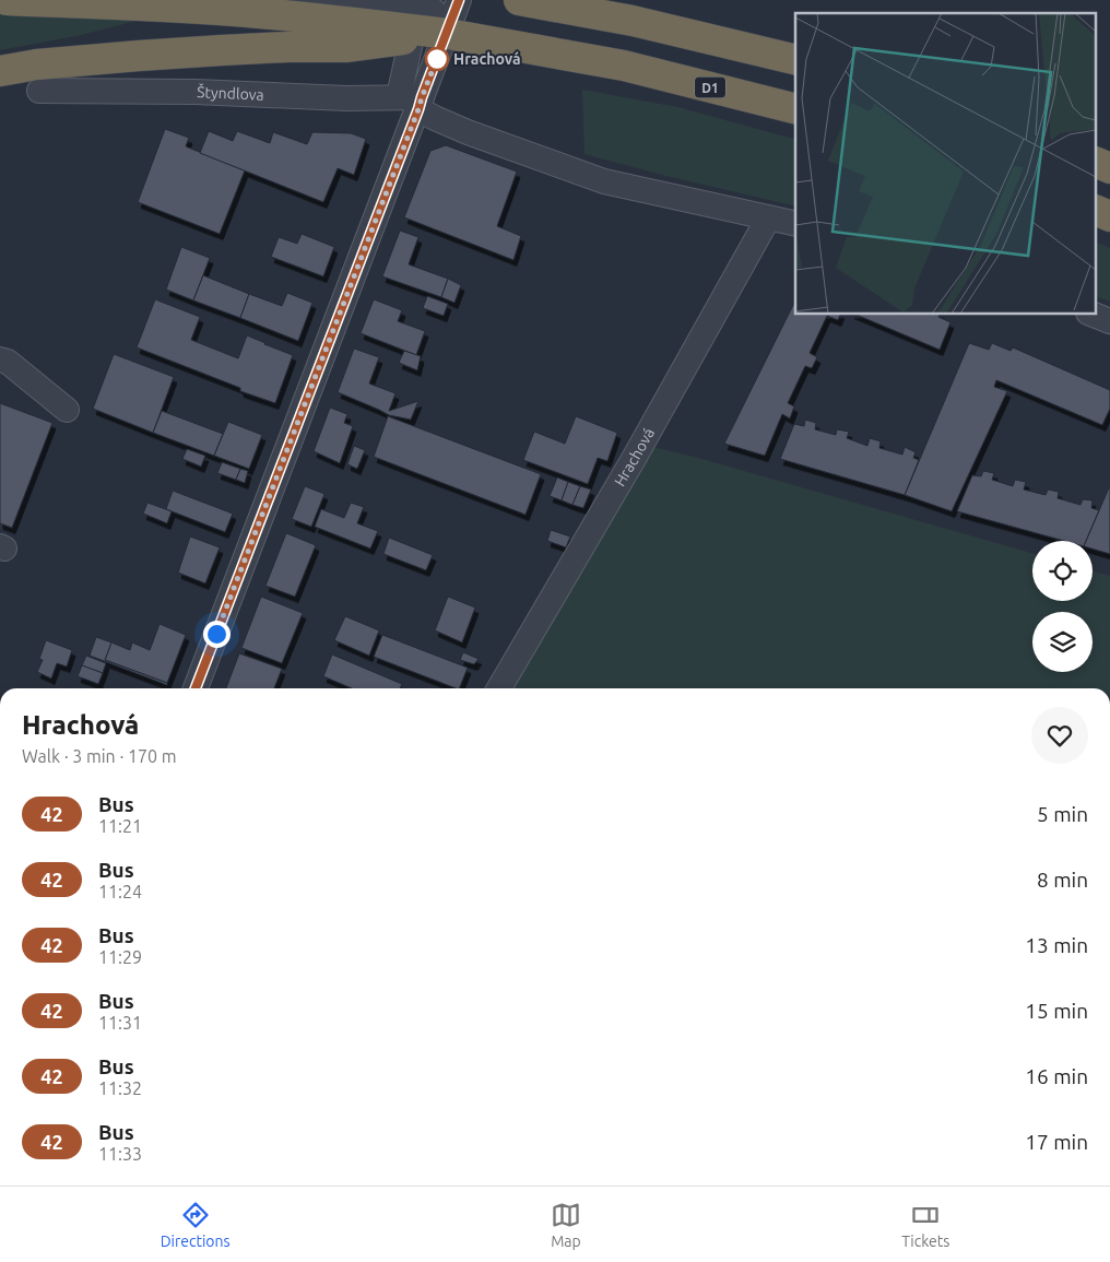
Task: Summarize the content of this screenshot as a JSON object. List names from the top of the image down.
{
  "streets": {
    "highway": ["D1"],
    "street": ["Štyndlova", "Hrachová"]
  },
  "places": ["Hrachová"],
  "lines": ["bus line 42"],
  "page": {
    "heading": ["Hrachová", "Walk · 3 min · 170 m"],
    "list": [
      {
        "mark": "42",
        "name": "Bus",
        "note": "11:21",
        "value": "5 min"
      },
      {
        "mark": "42",
        "name": "Bus",
        "note": "11:24",
        "value": "8 min"
      },
      {
        "mark": "42",
        "name": "Bus",
        "note": "11:29",
        "value": "13 min"
      },
      {
        "mark": "42",
        "name": "Bus",
        "note": "11:31",
        "value": "15 min"
      },
      {
        "mark": "42",
        "name": "Bus",
        "note": "11:32",
        "value": "16 min"
      },
      {
        "mark": "42",
        "name": "Bus",
        "note": "11:33",
        "value": "17 min"
      }
    ],
    "tabs": ["Directions", "Map", "Tickets"]
  }
}
